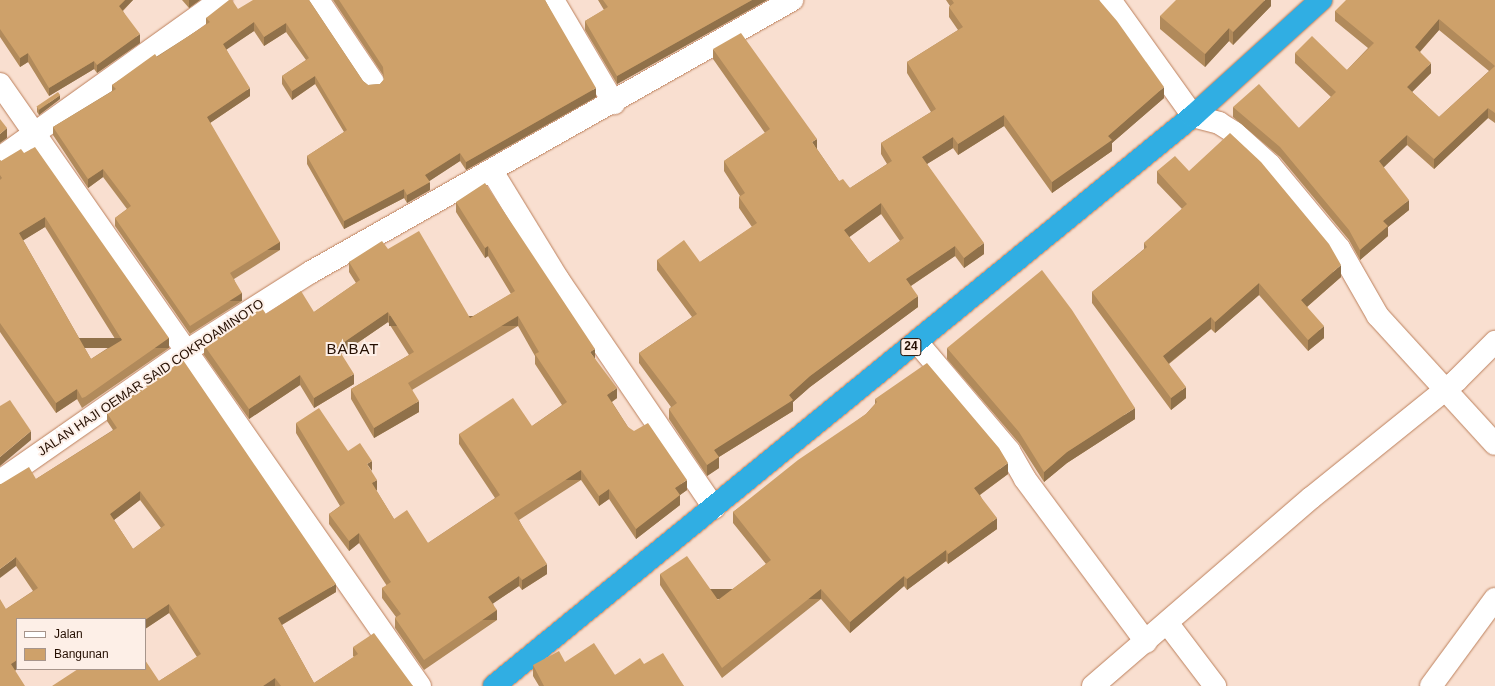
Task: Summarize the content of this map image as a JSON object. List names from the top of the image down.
{
  "streets": {
    "highway": ["24"],
    "street": ["JALAN HAJI OEMAR SAID COKROAMINOTO"]
  },
  "districts": ["BABAT"],
  "legend": ["Jalan", "Bangunan"]
}
